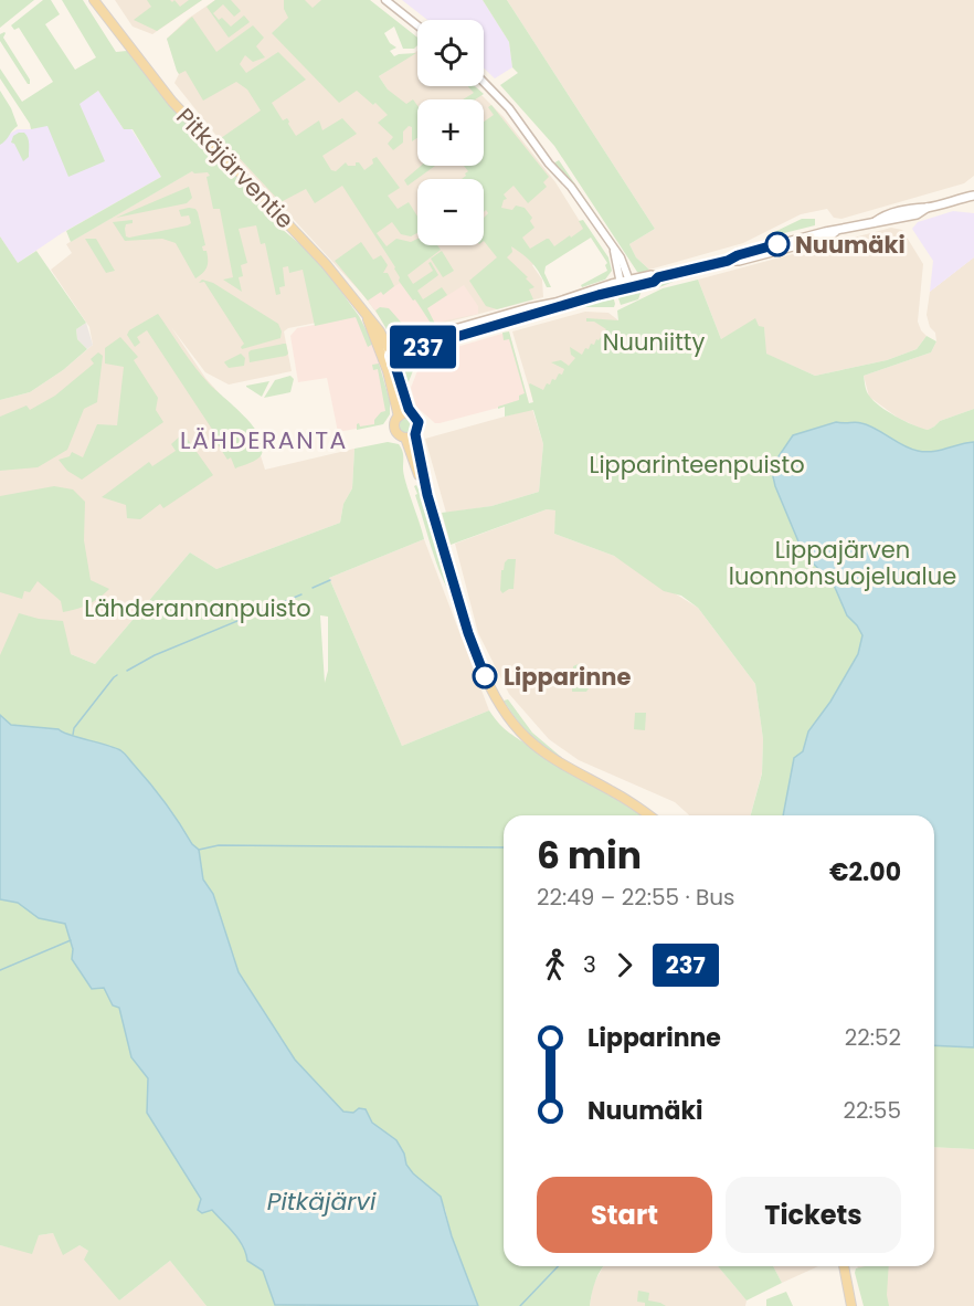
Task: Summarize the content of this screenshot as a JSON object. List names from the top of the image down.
{
  "streets": {
    "main road": ["Pitkäjärventie"]
  },
  "districts": ["LÄHDERANTA"],
  "water": ["Pitkäjärvi"],
  "parks": [
    "Nuuniitty",
    "Lipparinteenpuisto",
    "Lippajärven luonnonsuojelualue",
    "Lähderannanpuisto"
  ],
  "places": ["Nuumäki", "Lipparinne"],
  "lines": ["bus line 237"],
  "page": {
    "on_map": "237",
    "map_buttons": ["+", "−"],
    "heading": ["6 min", "22:49 – 22:55 · Bus", "€2.00"],
    "legs": ["3", "237"],
    "list": [
      {
        "name": "Lipparinne",
        "value": "22:52"
      },
      {
        "name": "Nuumäki",
        "value": "22:55"
      }
    ],
    "buttons": ["Start", "Tickets"]
  }
}
